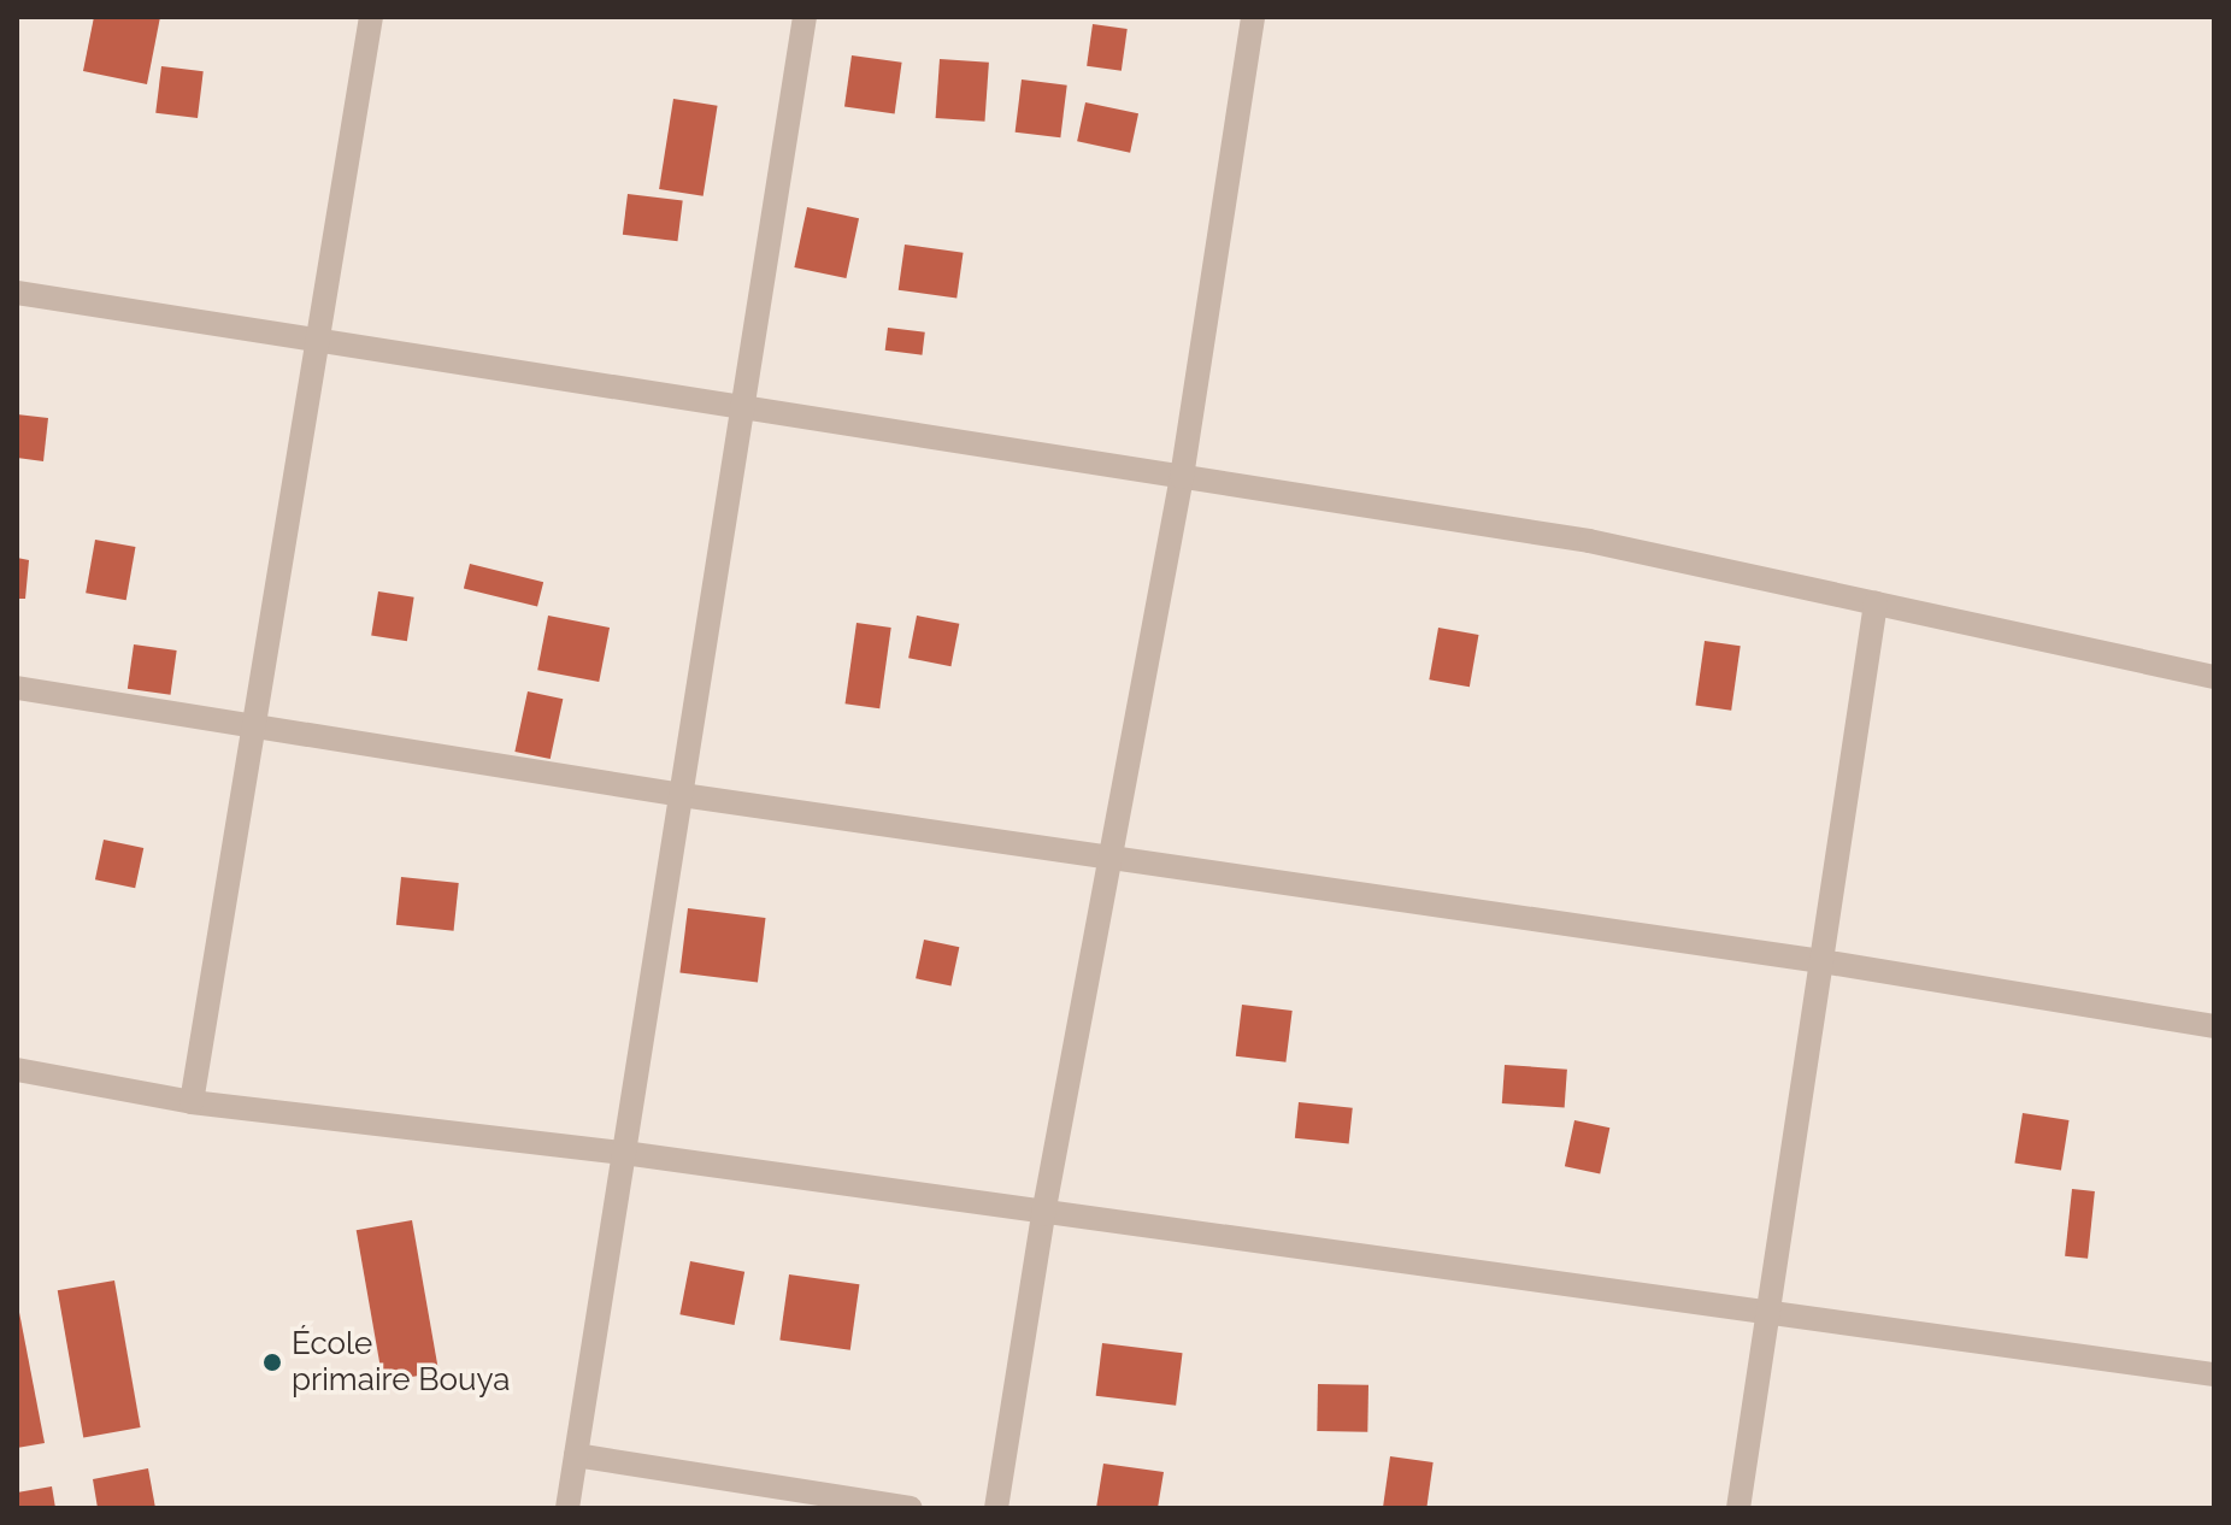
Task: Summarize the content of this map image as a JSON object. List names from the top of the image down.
{
  "places": ["École primaire Bouya"]
}
